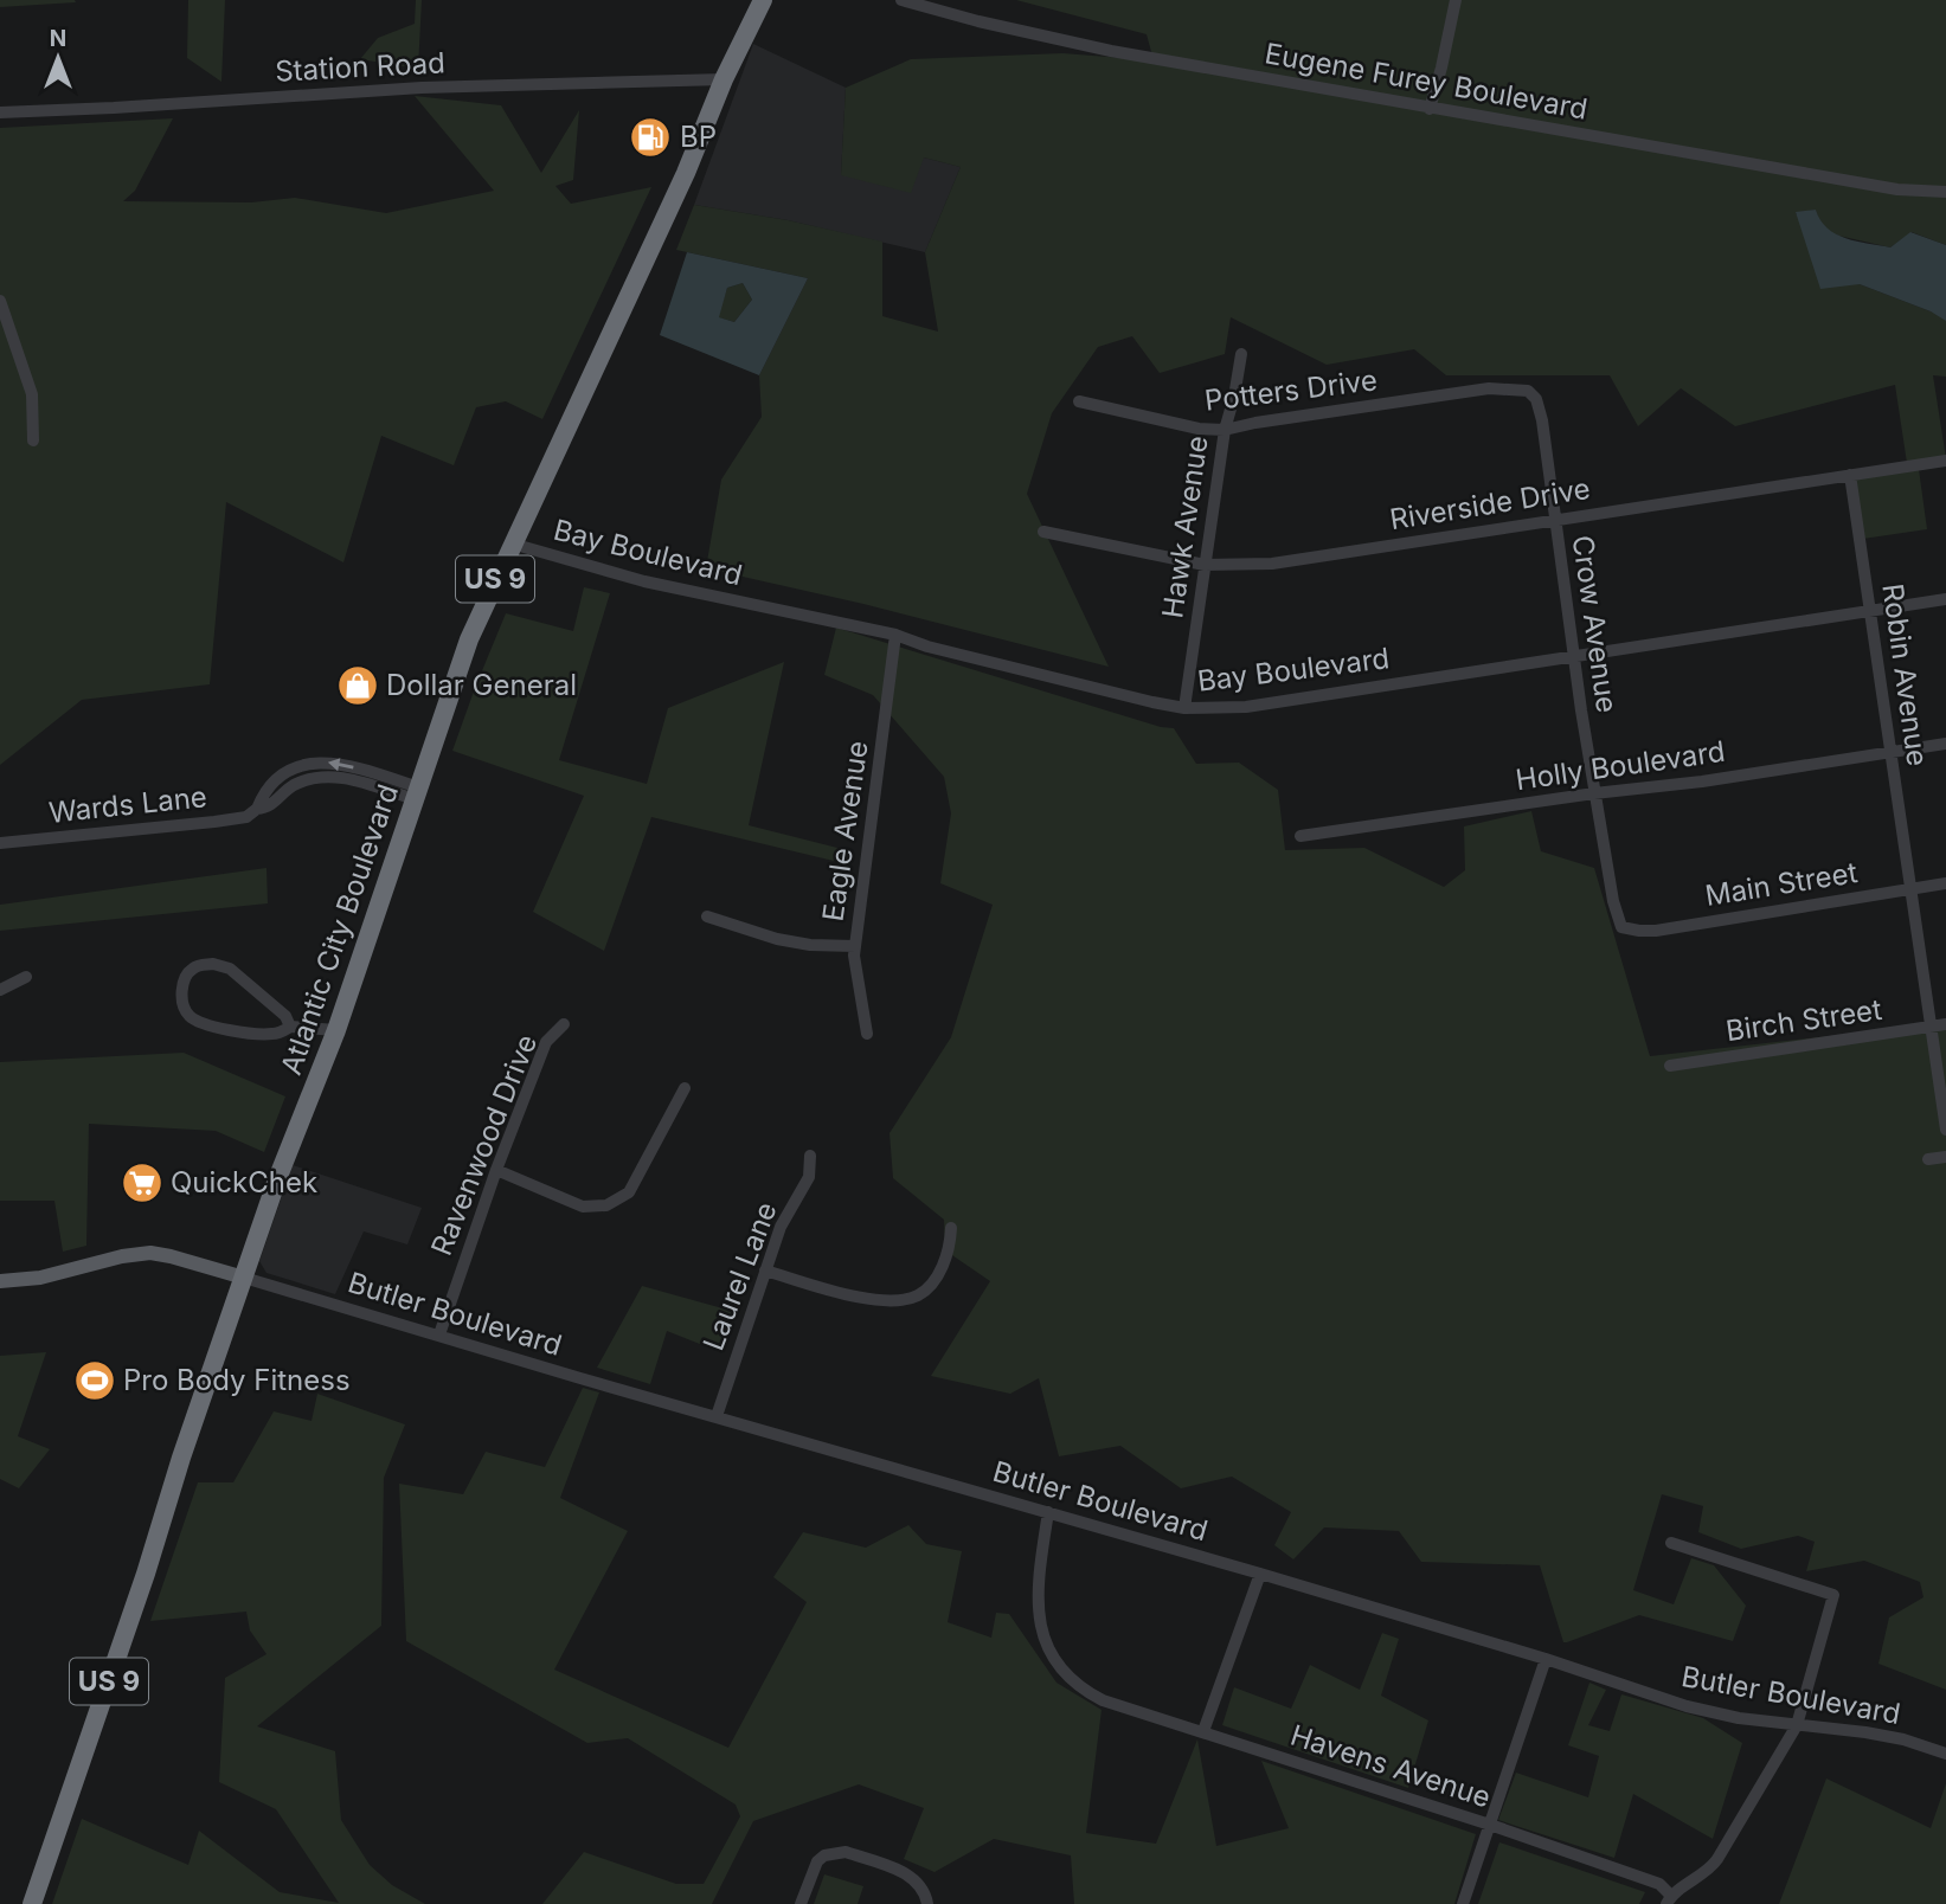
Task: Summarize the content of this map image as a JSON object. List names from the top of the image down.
{
  "streets": {
    "highway": ["US 9", "Atlantic City Boulevard"],
    "street": [
      "Station Road",
      "Eugene Furey Boulevard",
      "Potters Drive",
      "Riverside Drive",
      "Hawk Avenue",
      "Bay Boulevard",
      "Crow Avenue",
      "Robin Avenue",
      "Holly Boulevard",
      "Wards Lane",
      "Eagle Avenue",
      "Main Street",
      "Birch Street",
      "Ravenwood Drive",
      "Laurel Lane",
      "Butler Boulevard",
      "Havens Avenue"
    ]
  },
  "crossings": [
    ["Station Road", "Atlantic City Boulevard"],
    ["Potters Drive", "Hawk Avenue"],
    ["Potters Drive", "Crow Avenue"],
    ["Riverside Drive", "Hawk Avenue"],
    ["Riverside Drive", "Crow Avenue"],
    ["Riverside Drive", "Robin Avenue"],
    ["Hawk Avenue", "Bay Boulevard"],
    ["Bay Boulevard", "Crow Avenue"],
    ["Bay Boulevard", "Robin Avenue"],
    ["Bay Boulevard", "Eagle Avenue"],
    ["Bay Boulevard", "Atlantic City Boulevard"],
    ["Crow Avenue", "Holly Boulevard"],
    ["Crow Avenue", "Main Street"],
    ["Robin Avenue", "Holly Boulevard"],
    ["Robin Avenue", "Main Street"],
    ["Robin Avenue", "Birch Street"],
    ["Wards Lane", "Atlantic City Boulevard"],
    ["Atlantic City Boulevard", "Butler Boulevard"],
    ["Ravenwood Drive", "Butler Boulevard"],
    ["Laurel Lane", "Butler Boulevard"],
    ["Butler Boulevard", "Havens Avenue"]
  ],
  "places": {
    "fuel station": ["BP"],
    "shop": ["Dollar General"],
    "supermarket": ["QuickChek"],
    "sports": ["Pro Body Fitness"]
  },
  "north": "top"
}
